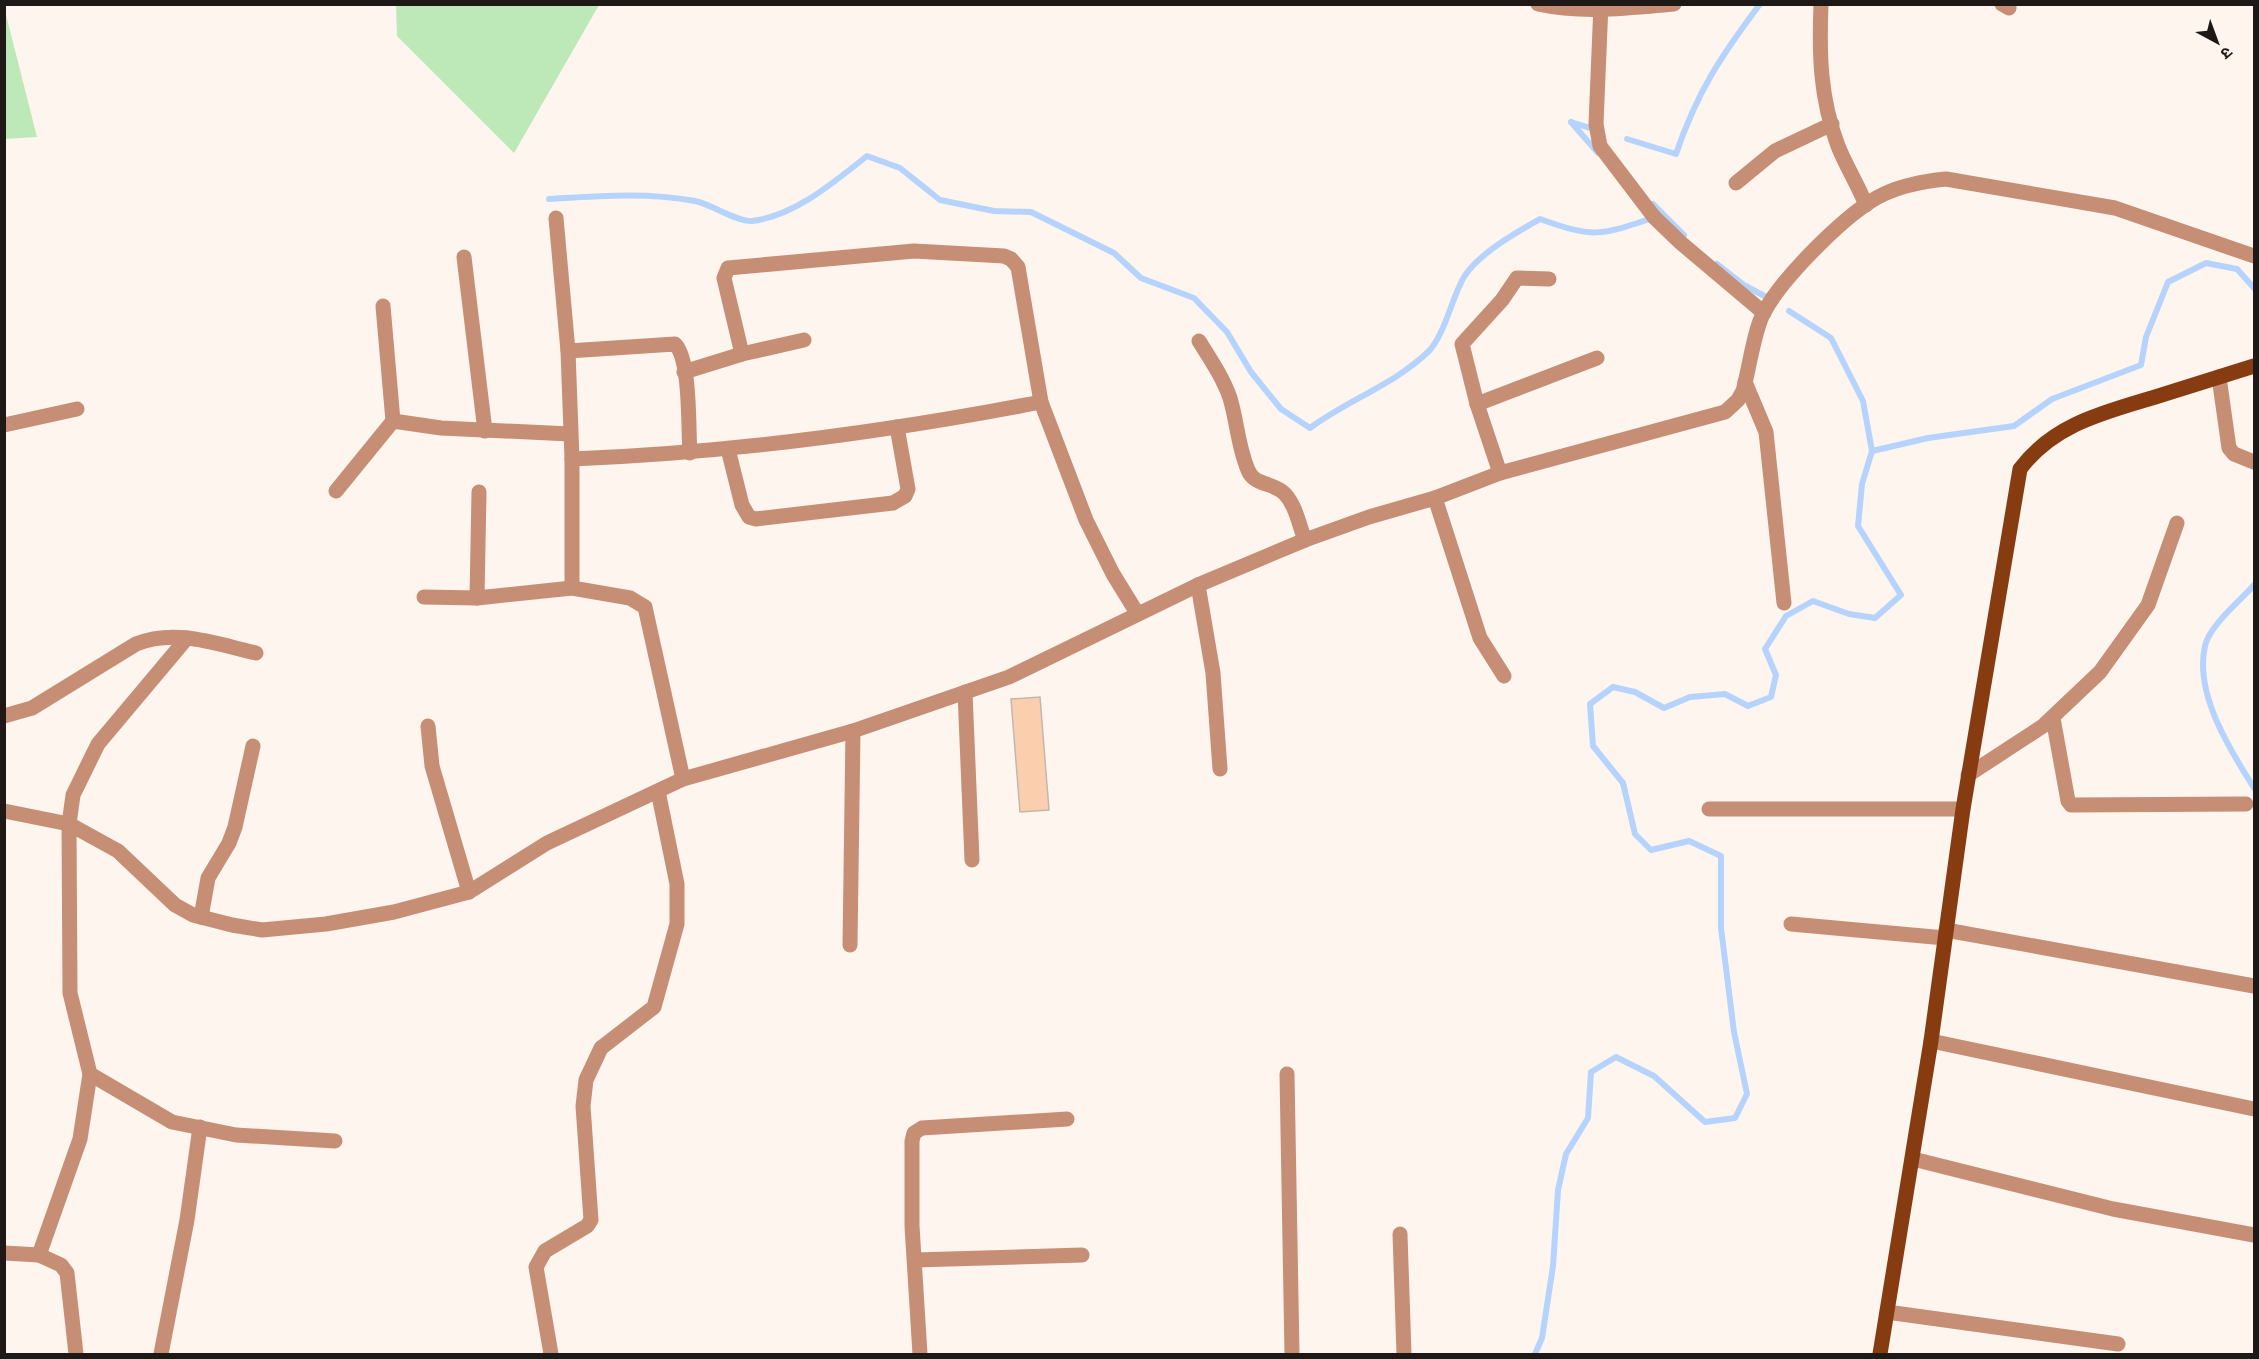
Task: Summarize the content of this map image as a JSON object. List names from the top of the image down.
{
  "north": "bottom right"
}
